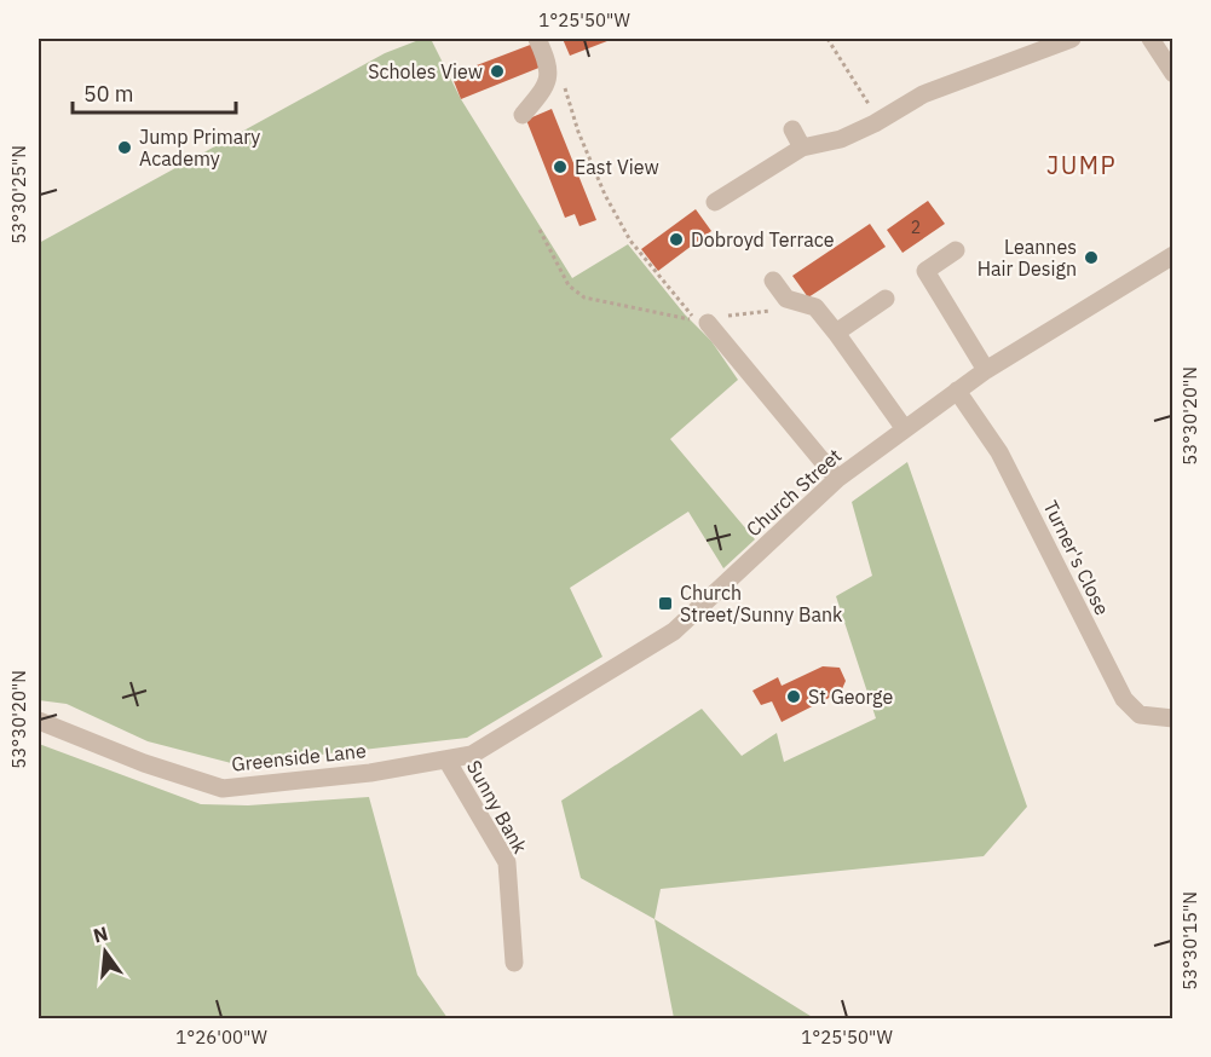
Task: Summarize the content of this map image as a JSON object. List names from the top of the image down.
{
  "streets": {
    "street": [
      "Church Street",
      "Turner's Close",
      "Greenside Lane",
      "Sunny Bank"
    ]
  },
  "crossings": [
    ["Church Street", "Turner's Close"],
    ["Church Street", "Greenside Lane"],
    ["Church Street", "Sunny Bank"],
    ["Greenside Lane", "Sunny Bank"]
  ],
  "districts": ["JUMP"],
  "places": {
    "other": [
      "Scholes View",
      "Jump Primary Academy",
      "East View",
      "Dobroyd Terrace",
      "Leannes Hair Design",
      "St George"
    ],
    "transit": ["Church Street/Sunny Bank"]
  },
  "house_numbers": ["2"],
  "scale_bar": "50 m",
  "north": "top",
  "coordinates": [
    "1°25'50\"W",
    "53°30'25\"N",
    "53°30'20\"N",
    "53°30'15\"N",
    "1°26'00\"W"
  ]
}
